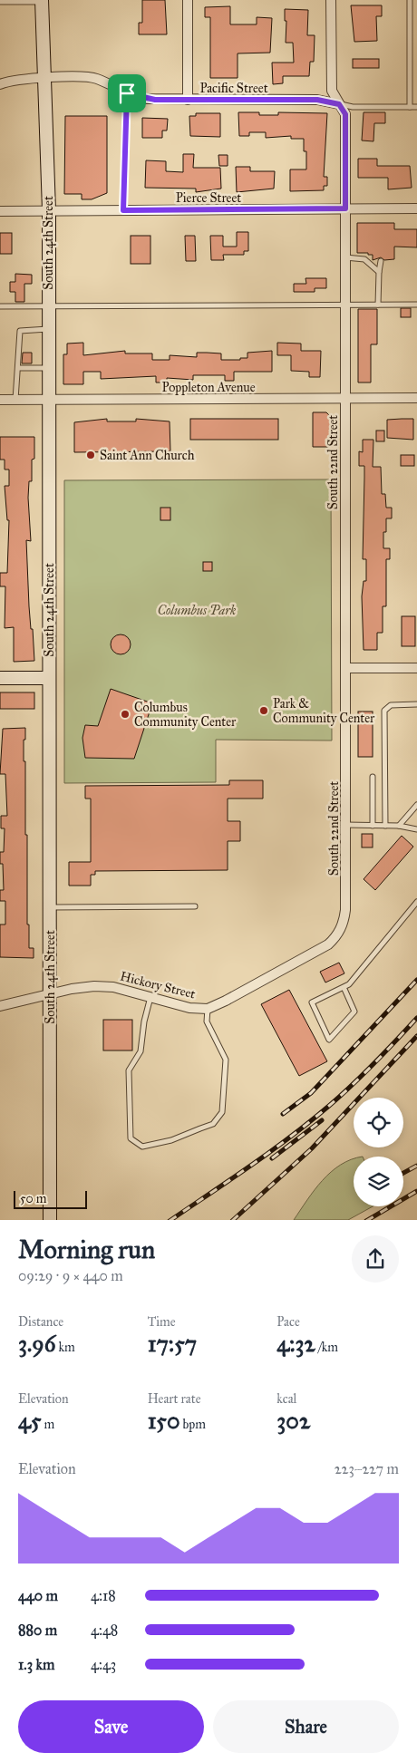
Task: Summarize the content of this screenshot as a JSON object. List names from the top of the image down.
{
  "streets": {
    "main road": ["South 24th Street"],
    "street": [
      "Pacific Street",
      "Pierce Street",
      "Poppleton Avenue",
      "South 22nd Street",
      "Hickory Street"
    ]
  },
  "crossings": [
    ["Pacific Street", "South 24th Street"],
    ["Pacific Street", "South 22nd Street"],
    ["Pierce Street", "South 24th Street"],
    ["Pierce Street", "South 22nd Street"],
    ["South 24th Street", "Poppleton Avenue"],
    ["South 24th Street", "Hickory Street"],
    ["Poppleton Avenue", "South 22nd Street"],
    ["South 22nd Street", "Hickory Street"]
  ],
  "parks": ["Columbus Park"],
  "places": ["Saint Ann Church", "Park & Community Center", "Columbus Community Center"],
  "scale_bar": "50 m",
  "page": {
    "scale": "50 m",
    "heading": ["Morning run", "09:29 · 9 × 440 m"],
    "stats": [
      ["Distance", "3.96 km"],
      ["Time", "17:57"],
      ["Pace", "4:32 /km"],
      ["Elevation", "45 m"],
      ["Heart rate", "150 bpm"],
      ["kcal", "302"]
    ],
    "chart": ["Elevation", "223–227 m"],
    "list": [
      {
        "name": "440 m",
        "note": "4:18"
      },
      {
        "name": "880 m",
        "note": "4:48"
      },
      {
        "name": "1.3 km",
        "note": "4:43"
      }
    ],
    "buttons": ["Save", "Share"]
  }
}
